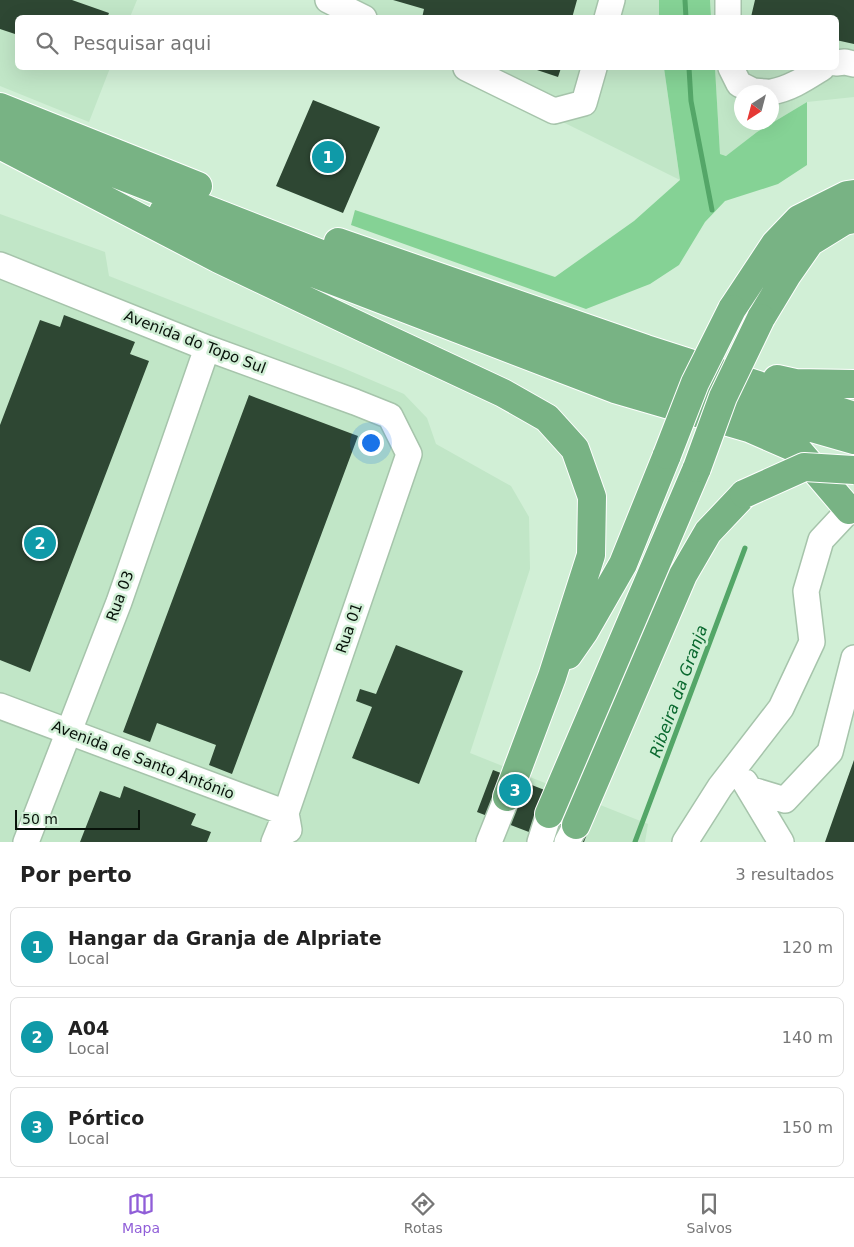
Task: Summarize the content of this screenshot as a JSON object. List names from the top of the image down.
{
  "streets": {
    "street": [
      "Avenida do Topo Sul",
      "Rua 03",
      "Rua 01",
      "Avenida de Santo António"
    ]
  },
  "crossings": [
    ["Avenida do Topo Sul", "Rua 03"],
    ["Avenida do Topo Sul", "Rua 01"],
    ["Rua 03", "Avenida de Santo António"],
    ["Rua 01", "Avenida de Santo António"]
  ],
  "water": ["Ribeira da Granja"],
  "scale_bar": "50 m",
  "north": "bottom left",
  "page": {
    "search": "Pesquisar aqui",
    "pins": ["1", "2", "3"],
    "scale": "50 m",
    "heading": ["Por perto", "3 resultados"],
    "list": [
      {
        "mark": "1",
        "name": "Hangar da Granja de Alpriate",
        "note": "Local",
        "value": "120 m"
      },
      {
        "mark": "2",
        "name": "A04",
        "note": "Local",
        "value": "140 m"
      },
      {
        "mark": "3",
        "name": "Pórtico",
        "note": "Local",
        "value": "150 m"
      }
    ],
    "nav": ["Mapa", "Rotas", "Salvos"]
  }
}
